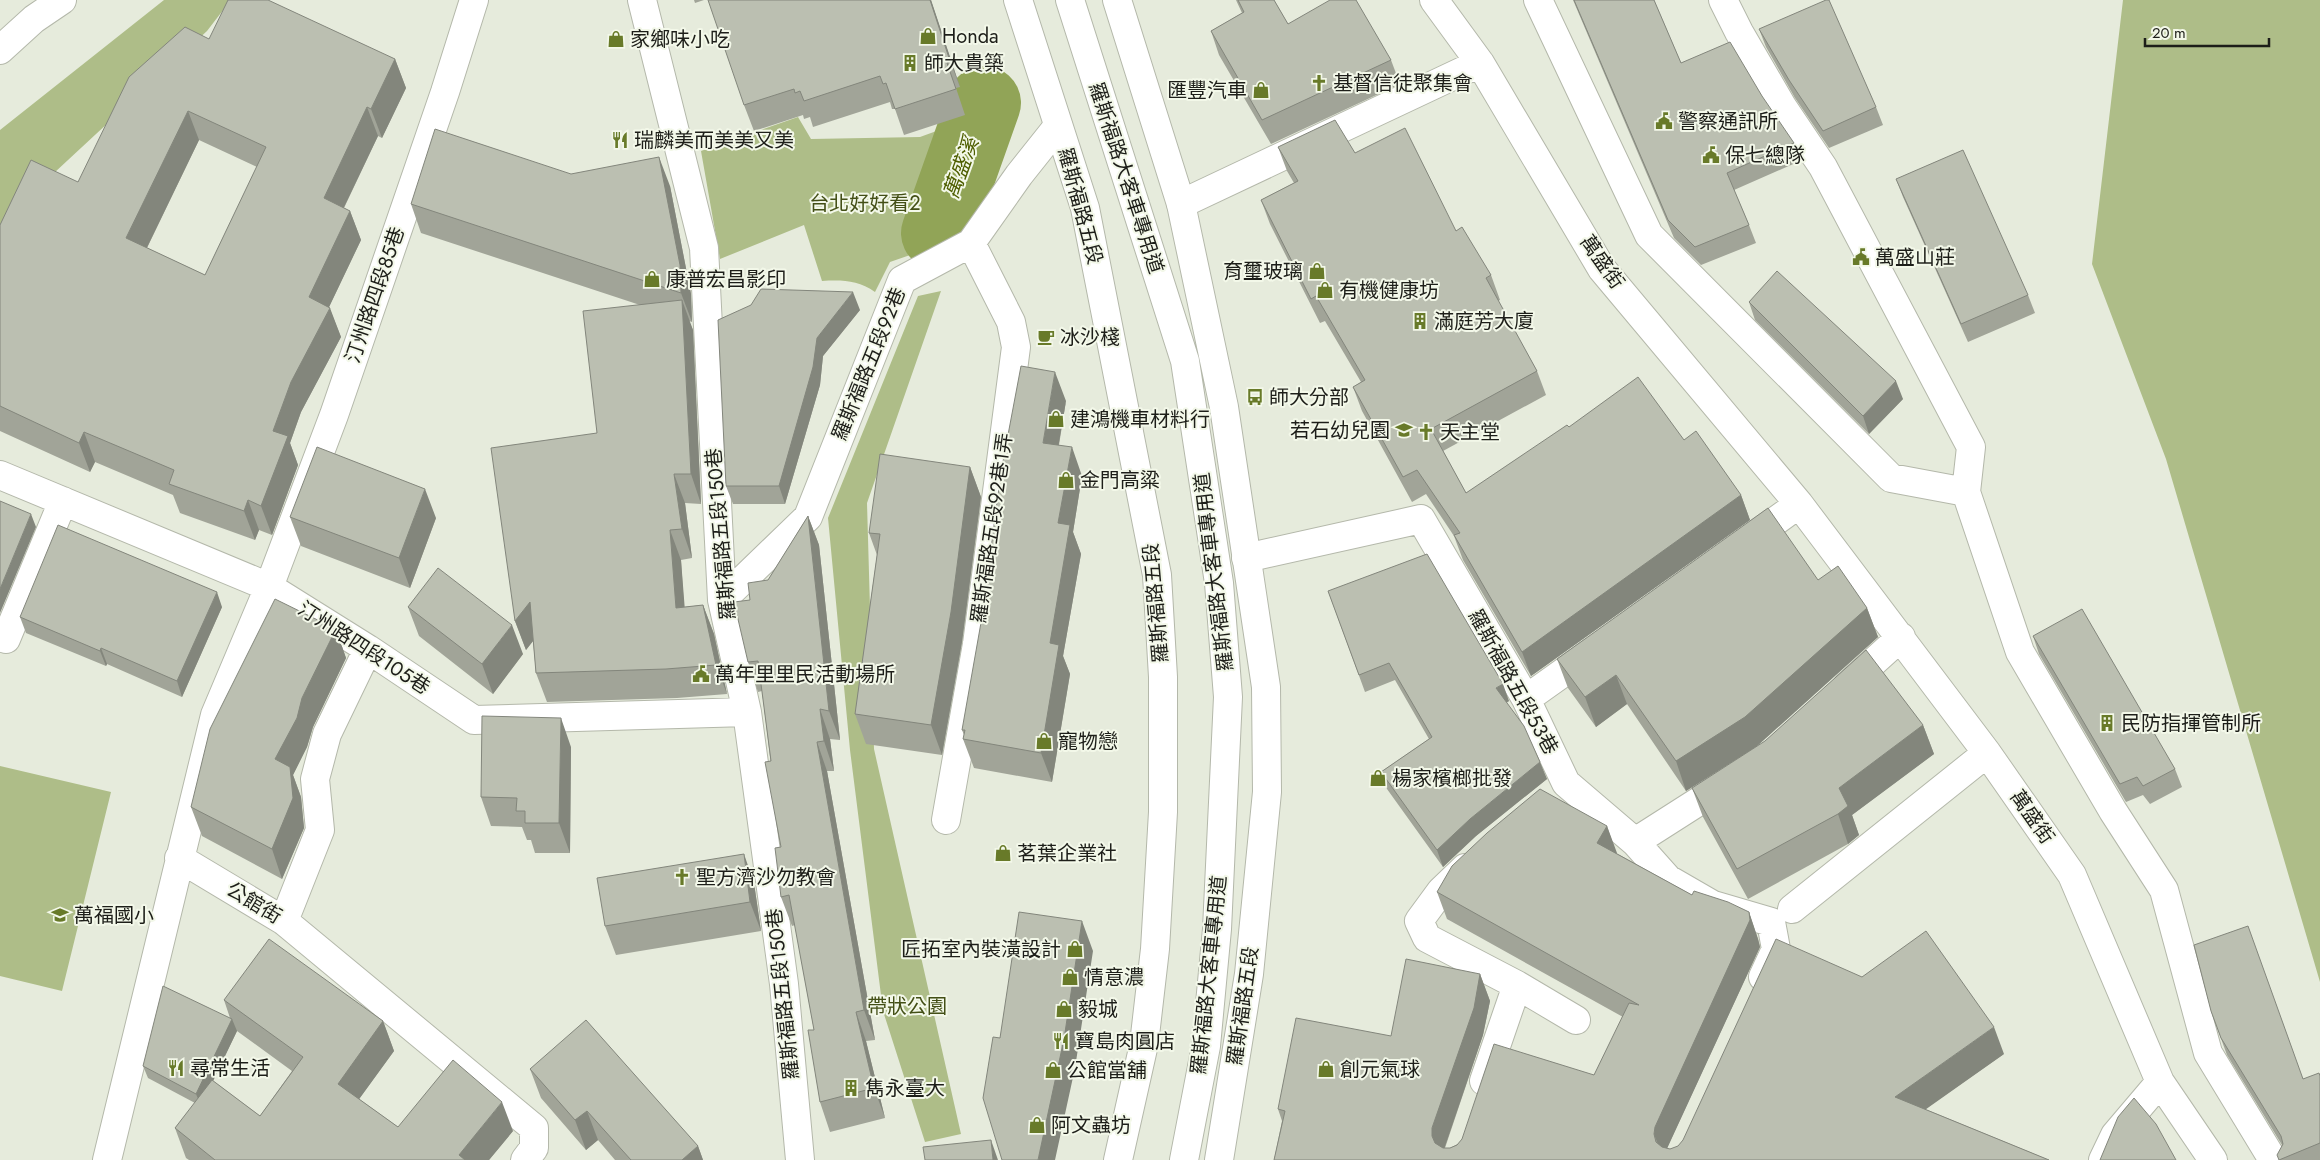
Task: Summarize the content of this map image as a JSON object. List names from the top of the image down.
{
  "streets": {
    "street": [
      "羅斯福路大客車專用道",
      "羅斯福路五段",
      "萬盛街",
      "汀州路四段85巷",
      "羅斯福路五段92巷",
      "羅斯福路五段92巷1弄",
      "羅斯福路五段150巷",
      "汀州路四段105巷",
      "羅斯福路五段53巷",
      "公館街"
    ]
  },
  "crossings": [
    ["羅斯福路五段", "羅斯福路五段92巷"],
    ["羅斯福路五段", "羅斯福路五段53巷"],
    ["汀州路四段85巷", "汀州路四段105巷"],
    ["汀州路四段85巷", "公館街"],
    ["羅斯福路五段92巷", "羅斯福路五段92巷1弄"],
    ["羅斯福路五段92巷", "羅斯福路五段150巷"],
    ["羅斯福路五段150巷", "汀州路四段105巷"]
  ],
  "water": ["萬盛溪"],
  "parks": ["台北好好看2", "帶狀公園"],
  "places": {
    "shop": [
      "Honda",
      "家鄉味小吃",
      "匯豐汽車",
      "育璽玻璃",
      "康普宏昌影印",
      "有機健康坊",
      "建鴻機車材料行",
      "金門高粱",
      "寵物戀",
      "楊家檳榔批發",
      "茗葉企業社",
      "匠拓室內裝潢設計",
      "情意濃",
      "毅城",
      "創元氣球",
      "公館當舖",
      "阿文蟲坊"
    ],
    "building": [
      "師大貴築",
      "滿庭芳大廈",
      "民防指揮管制所",
      "雋永臺大"
    ],
    "church": ["基督信徒聚集會", "天主堂", "聖方濟沙勿教會"],
    "public building": [
      "警察通訊所",
      "保七總隊",
      "萬盛山莊",
      "萬年里里民活動場所"
    ],
    "restaurant": ["瑞麟美而美美又美", "寶島肉圓店", "尋常生活"],
    "cafe": ["冰沙棧"],
    "bus stop": ["師大分部"],
    "school or university": ["若石幼兒園", "萬福國小"]
  },
  "scale_bar": "20 m"
}
